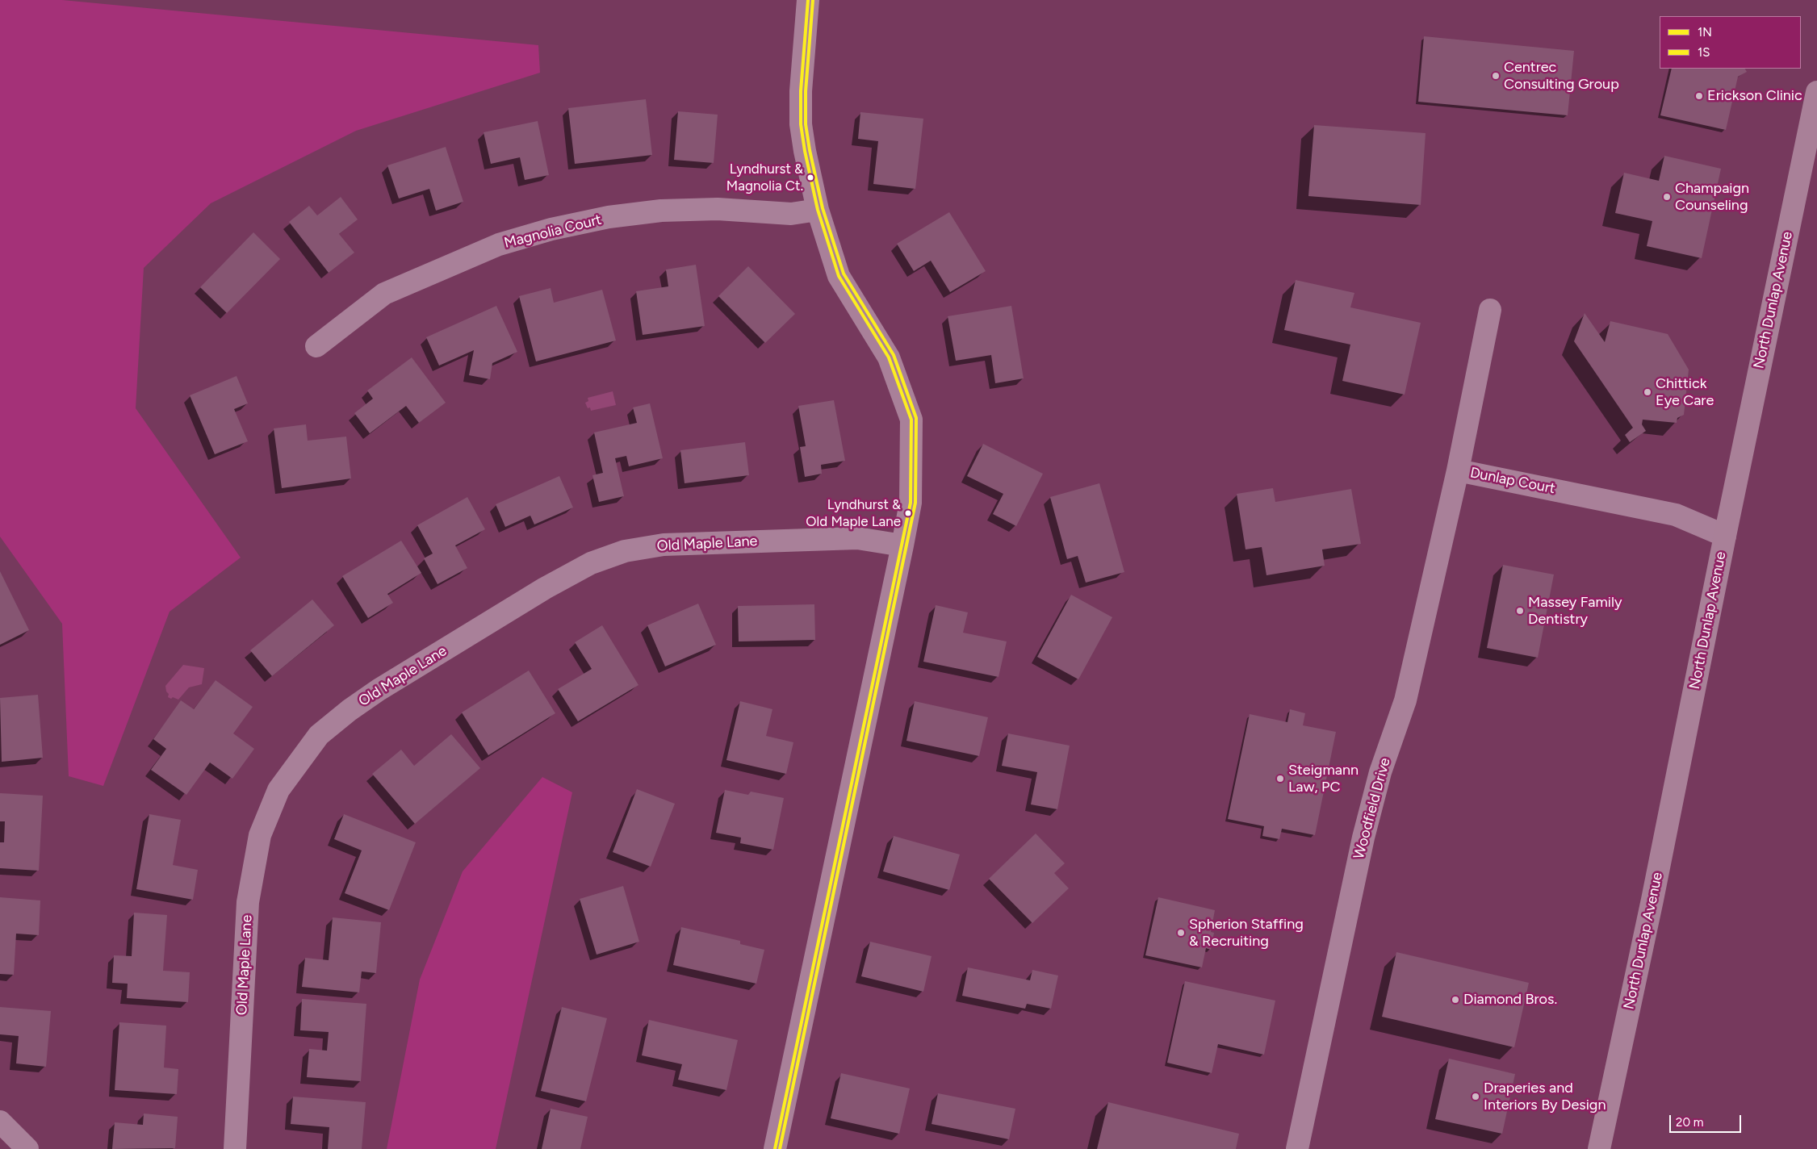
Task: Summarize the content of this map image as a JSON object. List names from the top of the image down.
{
  "streets": {
    "main road": ["North Dunlap Avenue"],
    "street": [
      "Magnolia Court",
      "Dunlap Court",
      "Old Maple Lane",
      "Woodfield Drive"
    ]
  },
  "crossings": [
    ["North Dunlap Avenue", "Dunlap Court"],
    ["Dunlap Court", "Woodfield Drive"]
  ],
  "places": [
    "Centrec Consulting Group",
    "Erickson Clinic",
    "Lyndhurst & Magnolia Ct.",
    "Champaign Counseling",
    "Chittick Eye Care",
    "Lyndhurst & Old Maple Lane",
    "Massey Family Dentistry",
    "Steigmann Law, PC",
    "Spherion Staffing & Recruiting",
    "Diamond Bros.",
    "Draperies and Interiors By Design"
  ],
  "lines": ["transit line 1N", "transit line 1S"],
  "legend": ["1N", "1S"],
  "scale_bar": "20 m"
}
